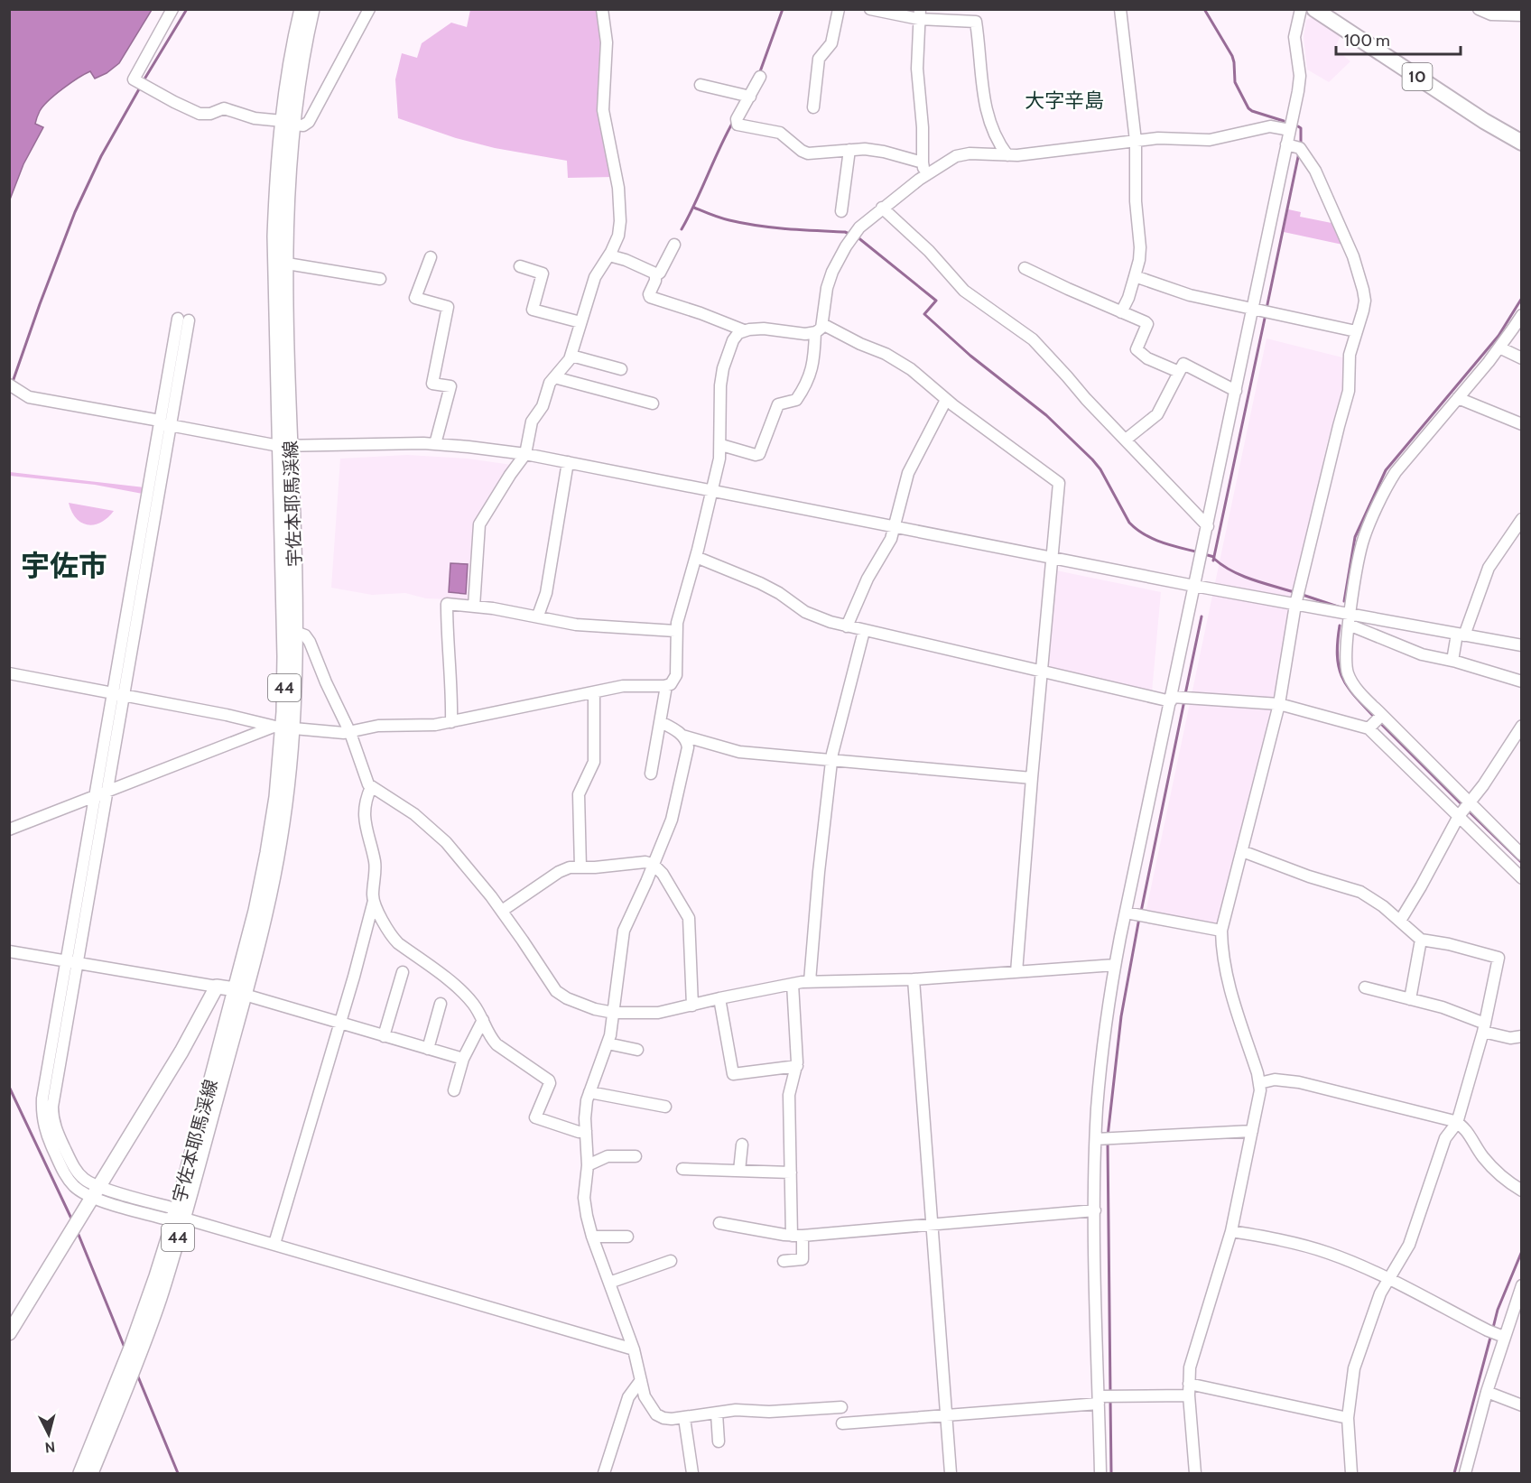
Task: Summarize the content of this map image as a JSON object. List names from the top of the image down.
{
  "streets": {
    "highway": ["10"],
    "main road": ["宇佐本耶馬渓線", "44"]
  },
  "districts": ["大字辛島", "宇佐市"],
  "scale_bar": "100 m",
  "north": "bottom"
}
